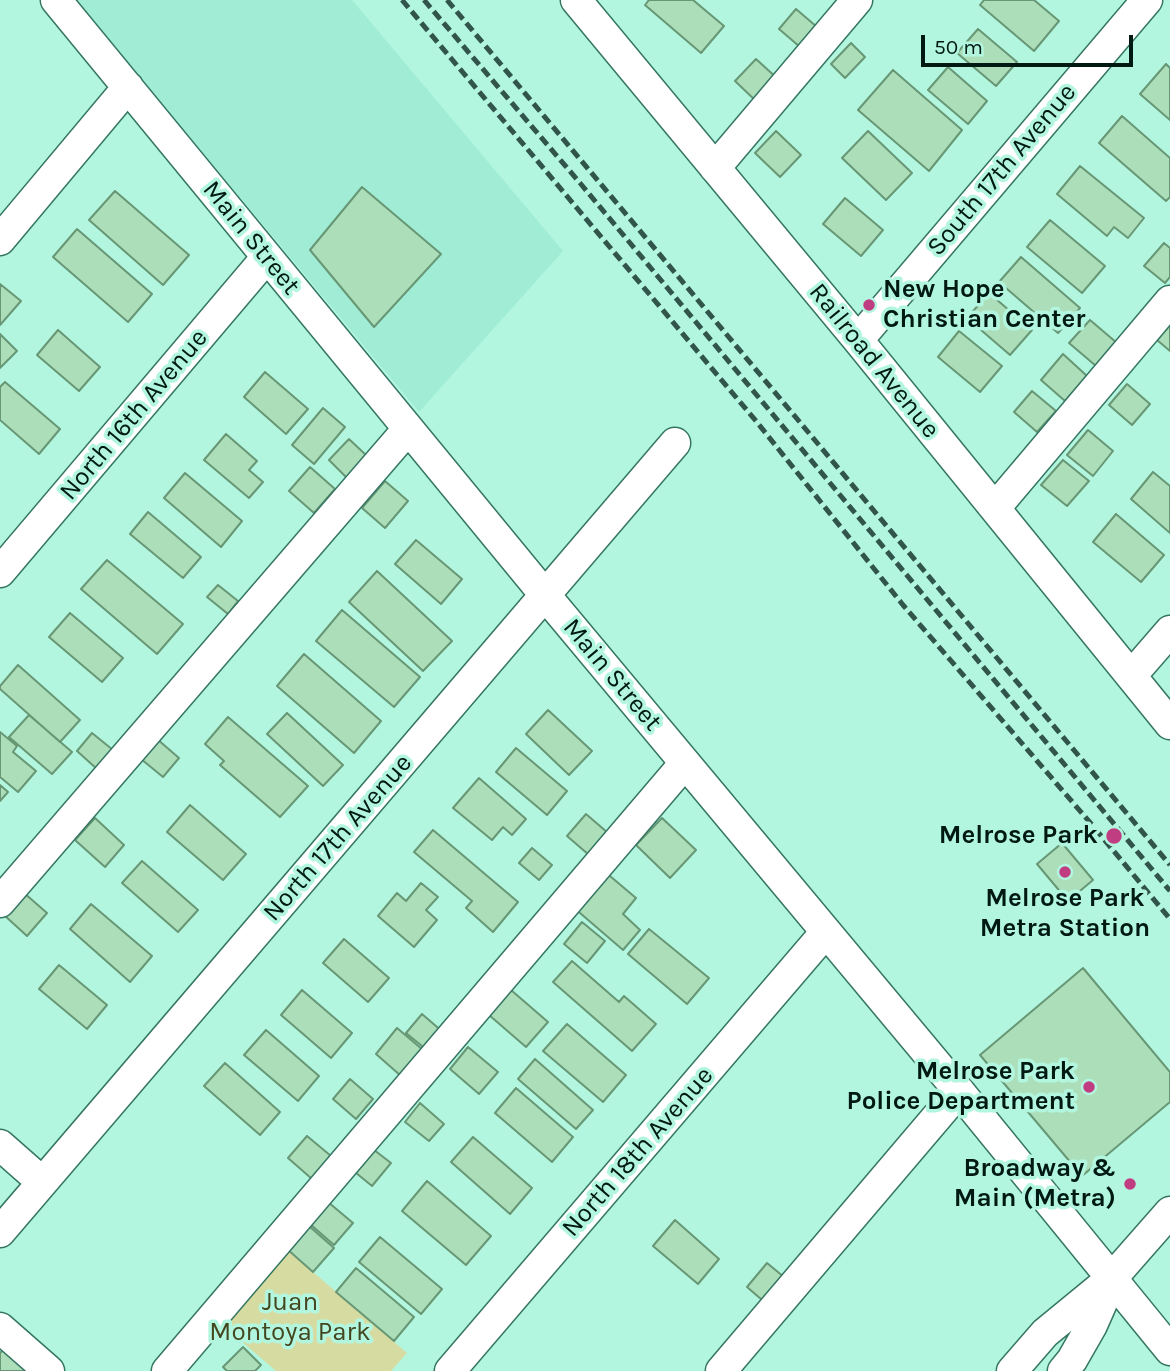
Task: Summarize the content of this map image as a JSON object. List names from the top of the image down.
{
  "streets": {
    "street": [
      "South 17th Avenue",
      "Main Street",
      "Railroad Avenue",
      "North 16th Avenue",
      "North 17th Avenue",
      "North 18th Avenue"
    ]
  },
  "crossings": [
    ["South 17th Avenue", "Railroad Avenue"],
    ["Main Street", "North 16th Avenue"],
    ["Main Street", "North 17th Avenue"],
    ["Main Street", "North 18th Avenue"]
  ],
  "parks": ["Juan Montoya Park"],
  "places": [
    "New Hope Christian Center",
    "Melrose Park",
    "Melrose Park Metra Station",
    "Melrose Park Police Department",
    "Broadway & Main (Metra)"
  ],
  "scale_bar": "50 m"
}
